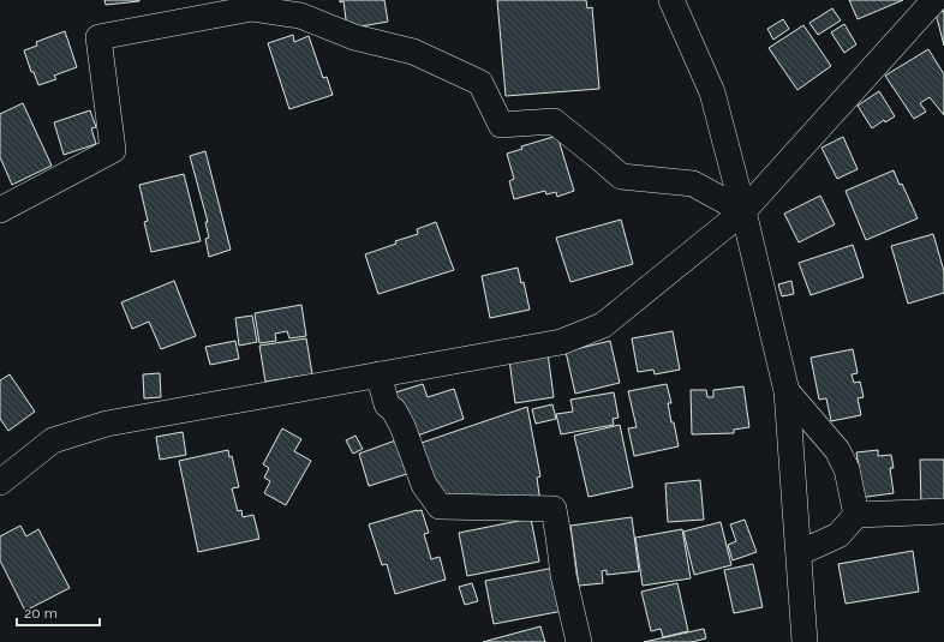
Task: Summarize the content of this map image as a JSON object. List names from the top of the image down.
{
  "scale_bar": "20 m"
}
